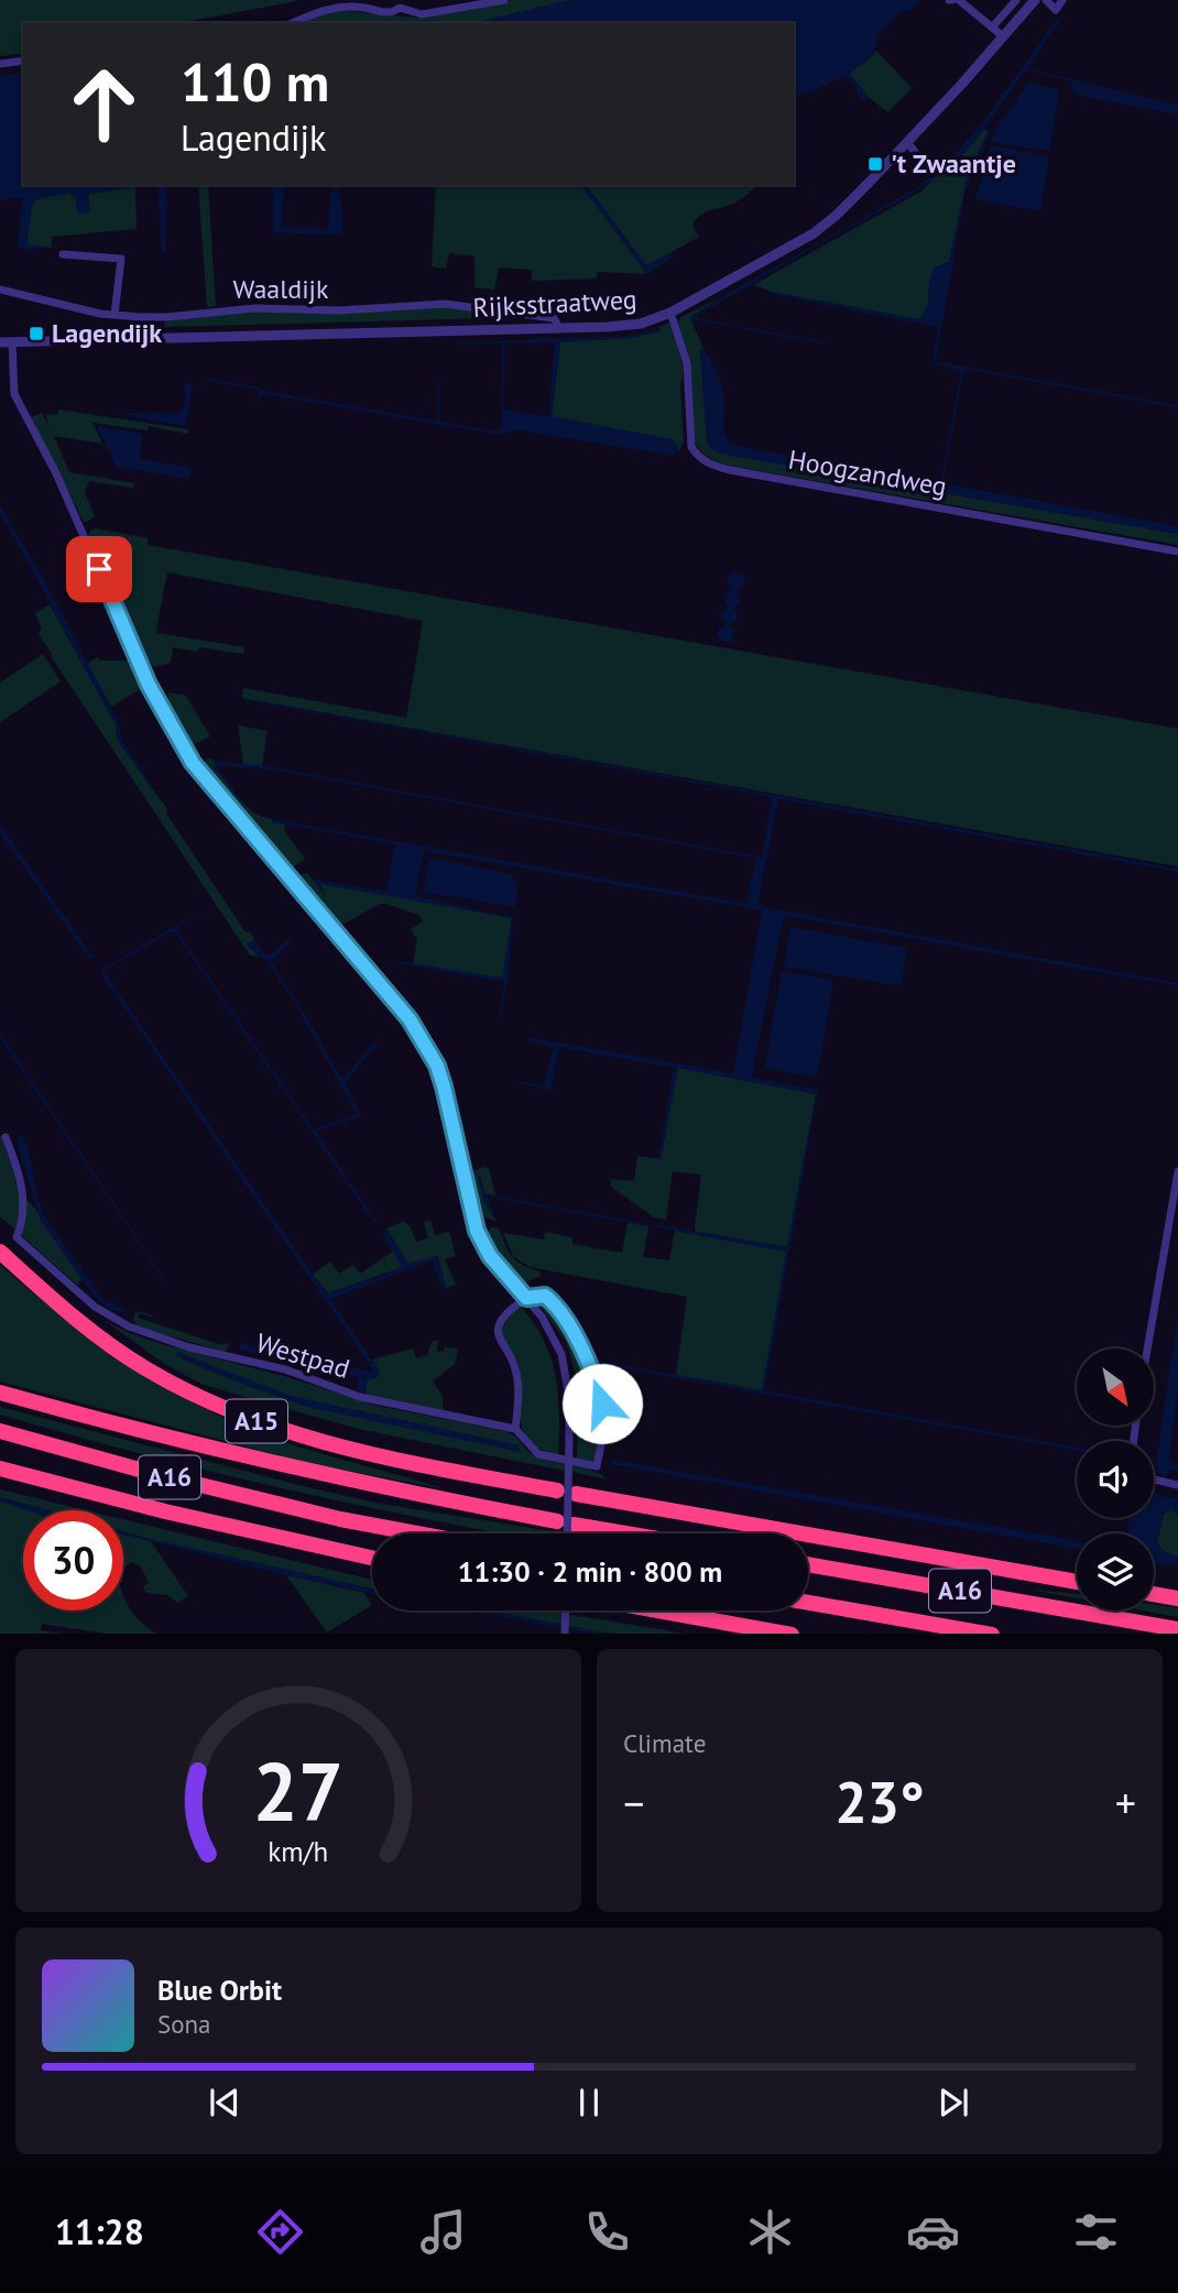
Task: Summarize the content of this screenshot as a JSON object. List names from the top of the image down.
{
  "streets": {
    "highway": ["A15", "A16"],
    "street": [
      "Waaldijk",
      "Rijksstraatweg",
      "Hoogzandweg",
      "Westpad"
    ]
  },
  "crossings": [
    ["Waaldijk", "Rijksstraatweg"],
    ["Rijksstraatweg", "Hoogzandweg"]
  ],
  "places": {
    "transit": ["'t Zwaantje", "Lagendijk"]
  },
  "north": "bottom right",
  "page": {
    "turn": ["110 m", "Lagendijk"],
    "limit": "30",
    "trip": "11:30 · 2 min · 800 m",
    "tile": "Climate",
    "heat": ["−", "23°", "+"],
    "song": ["Blue Orbit", "Sona"],
    "tabs": "11:28",
    "gauge": ["27", "km/h"]
  }
}
